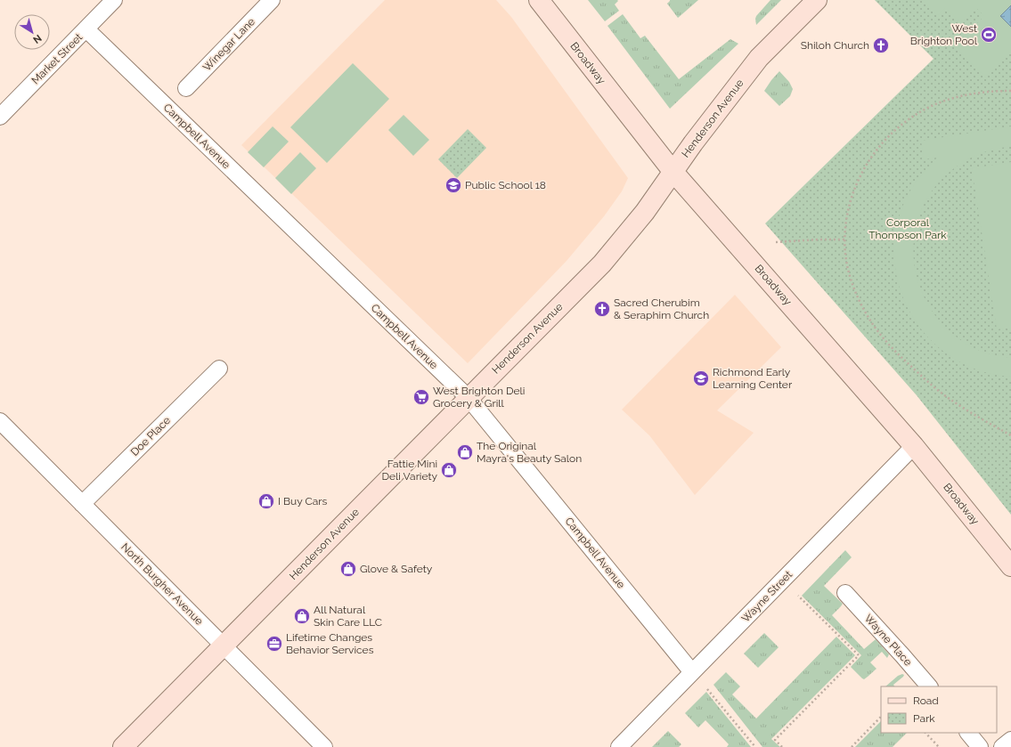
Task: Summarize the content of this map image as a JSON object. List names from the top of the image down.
{
  "streets": {
    "street": [
      "Winegar Lane",
      "Market Street",
      "Broadway",
      "Henderson Avenue",
      "Campbell Avenue",
      "Doe Place",
      "North Burgher Avenue",
      "Wayne Street",
      "Wayne Place"
    ]
  },
  "crossings": [
    ["Market Street", "Campbell Avenue"],
    ["Broadway", "Henderson Avenue"],
    ["Broadway", "Wayne Street"],
    ["Henderson Avenue", "Campbell Avenue"],
    ["Henderson Avenue", "North Burgher Avenue"],
    ["Campbell Avenue", "Wayne Street"],
    ["Doe Place", "North Burgher Avenue"]
  ],
  "parks": ["Corporal Thompson Park"],
  "places": {
    "sports": ["West Brighton Pool"],
    "church": ["Shiloh Church", "Sacred Cherubim & Seraphim Church"],
    "school or university": ["Public School 18", "Richmond Early Learning Center"],
    "supermarket": ["West Brighton Deli Grocery & Grill"],
    "shop": [
      "The Original Mayra's Beauty Salon",
      "Fattie Mini Deli Variety",
      "I Buy Cars",
      "Glove & Safety",
      "All Natural Skin Care LLC"
    ],
    "office": ["Lifetime Changes Behavior Services"]
  },
  "legend": ["Road", "Park"],
  "north": "bottom right"
}
